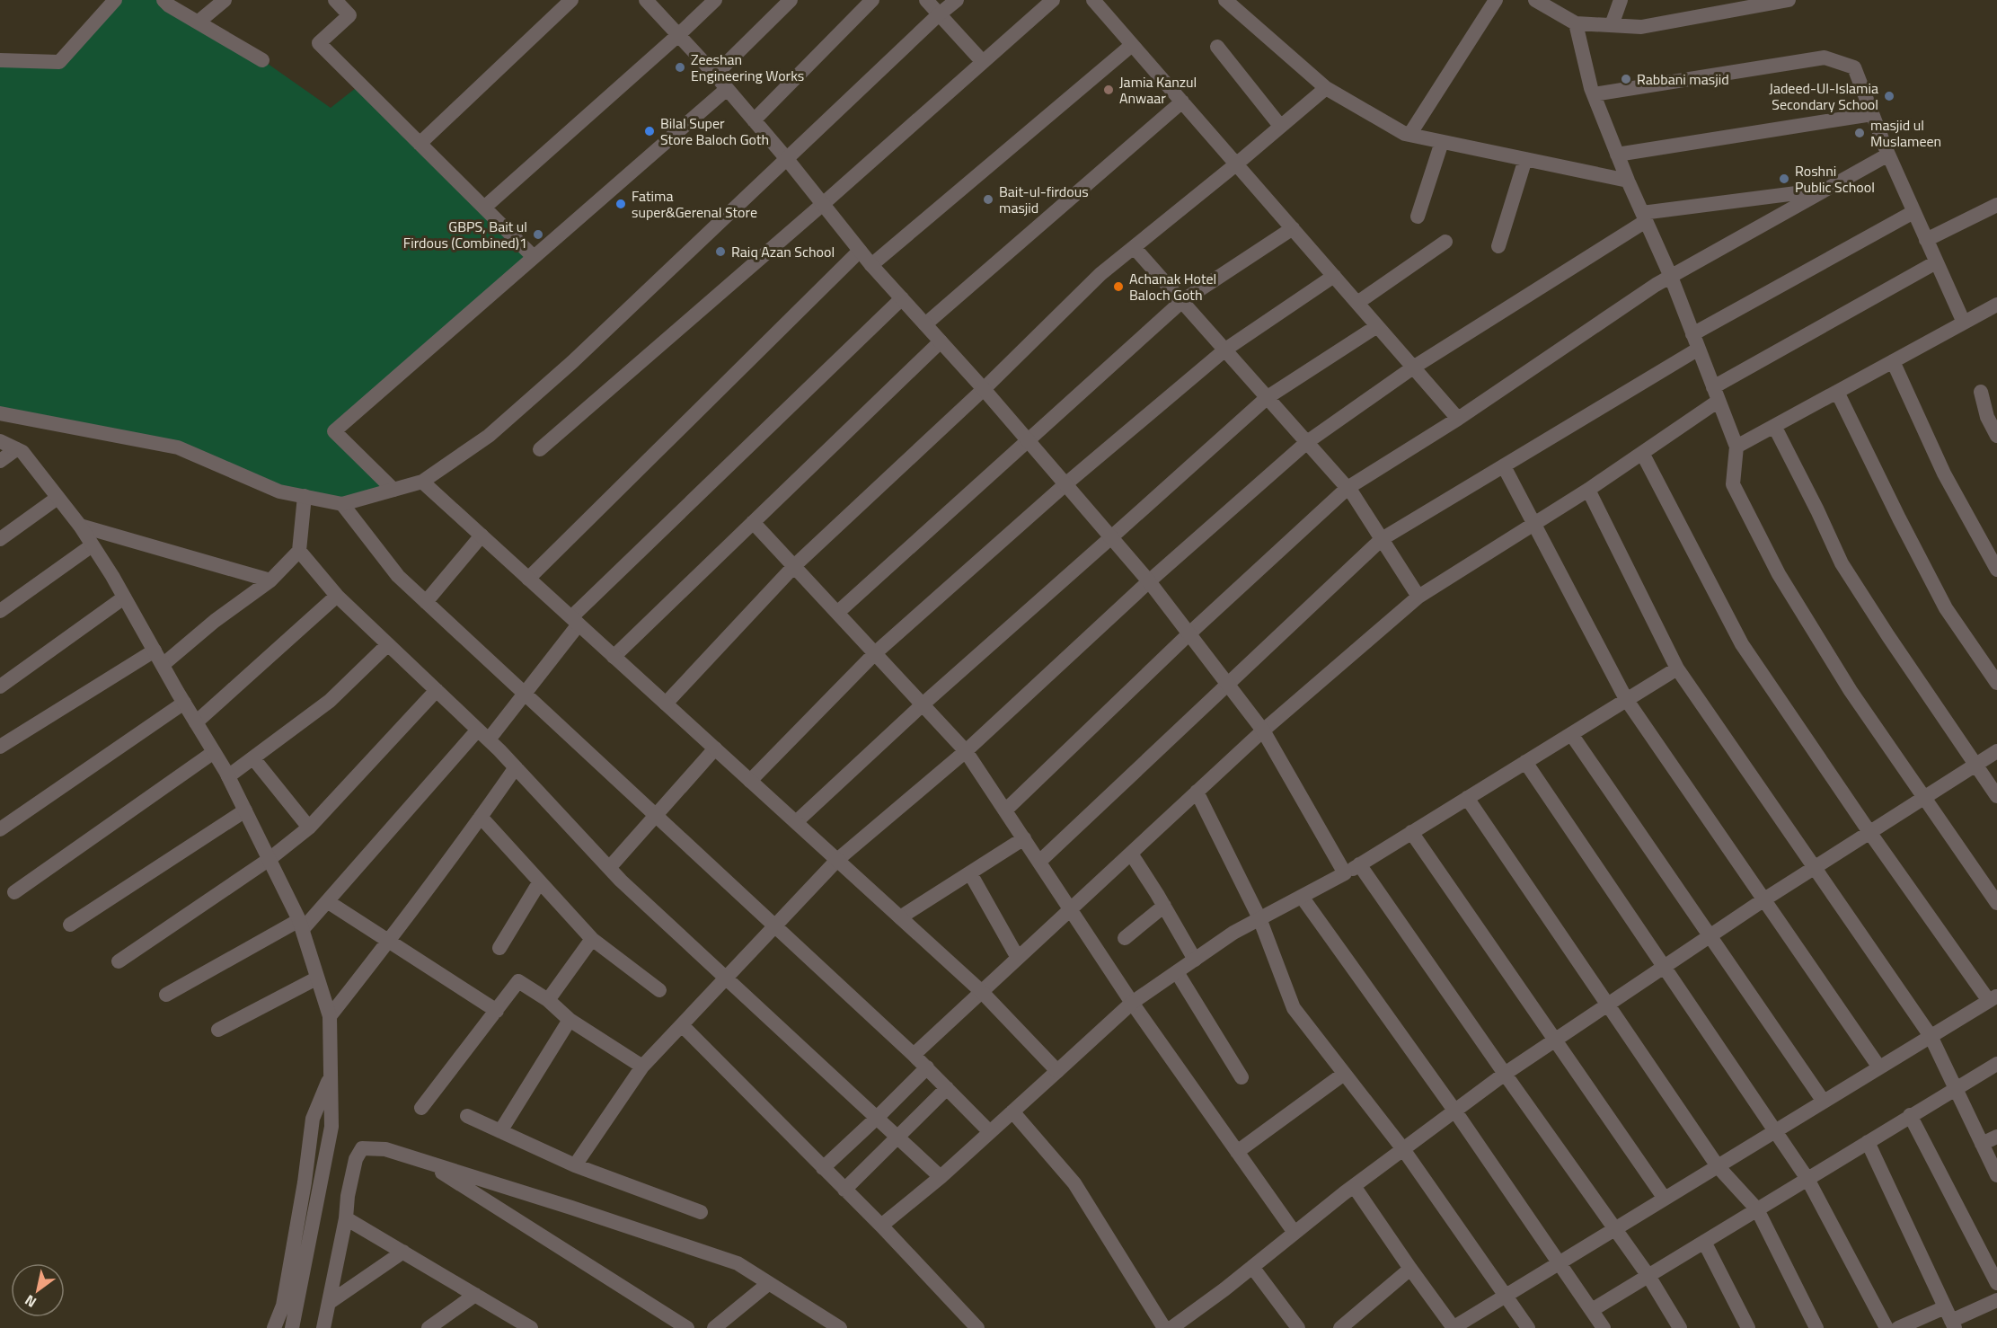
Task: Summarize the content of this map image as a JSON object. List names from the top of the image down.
{
  "places": [
    "Zeeshan Engineering Works",
    "Rabbani masjid",
    "Jamia Kanzul Anwaar",
    "Jadeed-Ul-Islamia Secondary School",
    "Bilal Super Store Baloch Goth",
    "masjid ul Muslameen",
    "Roshni Public School",
    "Bait-ul-firdous masjid",
    "Fatima super&Gerenal Store",
    "GBPS, Bait ul Firdous (Combined)1",
    "Raiq Azan School",
    "Achanak Hotel Baloch Goth"
  ],
  "north": "bottom left"
}
